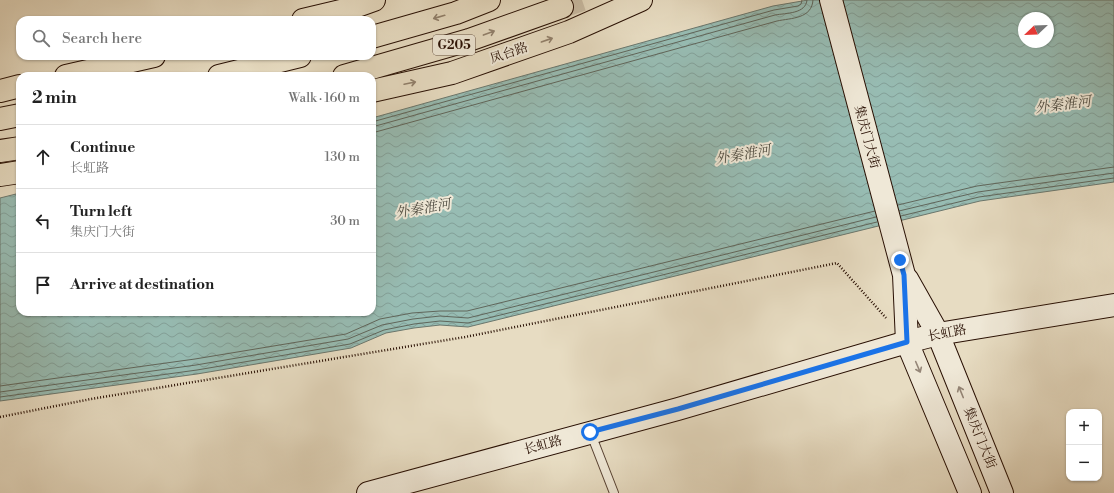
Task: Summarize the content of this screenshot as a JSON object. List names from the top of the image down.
{
  "streets": {
    "main road": [
      "G205",
      "凤台路",
      "集庆门大街",
      "长虹路"
    ]
  },
  "crossings": [
    ["集庆门大街", "长虹路"]
  ],
  "water": ["外秦淮河"],
  "north": "bottom left",
  "page": {
    "search": "Search here",
    "heading": ["2 min", "Walk · 160 m"],
    "list": [
      ["Continue", "长虹路", "130 m"],
      ["Turn left", "集庆门大街", "30 m"],
      "Arrive at destination"
    ],
    "map_buttons": ["+", "−"]
  }
}
